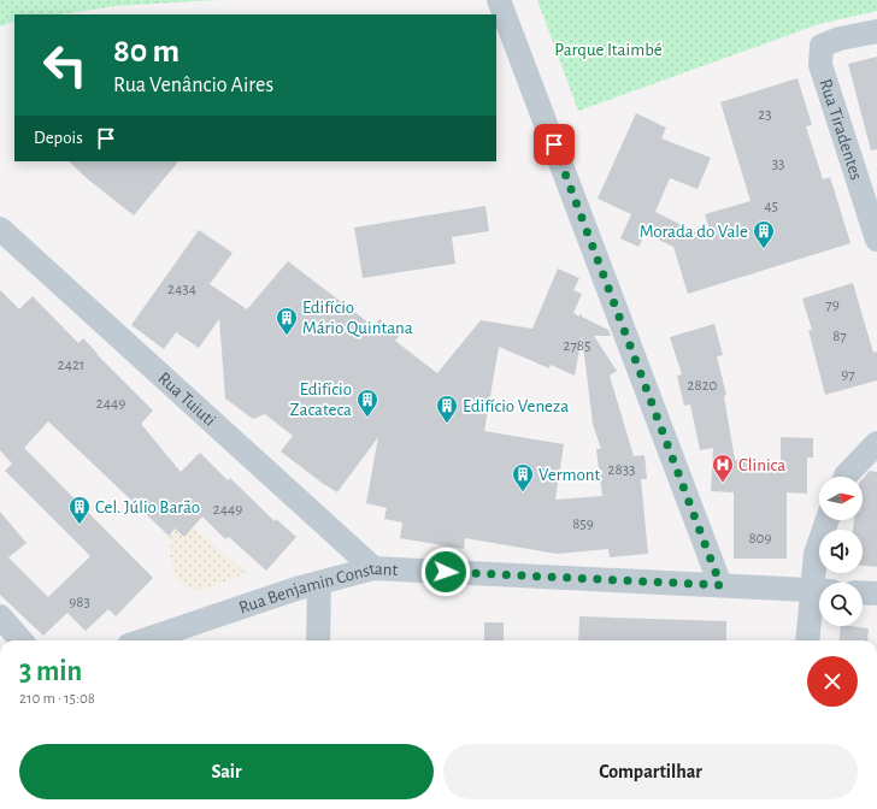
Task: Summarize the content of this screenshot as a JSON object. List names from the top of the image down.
{
  "streets": {
    "street": ["Rua Tiradentes", "Rua Tuiuti", "Rua Benjamin Constant"]
  },
  "crossings": [
    ["Rua Tuiuti", "Rua Benjamin Constant"]
  ],
  "parks": ["Parque Itaimbé"],
  "places": {
    "building": [
      "Morada do Vale",
      "Edifício Mário Quintana",
      "Edifício Zacateca",
      "Edifício Veneza",
      "Vermont",
      "Cel. Júlio Barão"
    ],
    "hospital": ["Clinica"]
  },
  "house_numbers": [
    "23",
    "33",
    "45",
    "2434",
    "79",
    "87",
    "2785",
    "2421",
    "97",
    "2820",
    "2449",
    "2833",
    "2449",
    "859",
    "809",
    "983"
  ],
  "north": "right",
  "page": {
    "turn": ["80 m", "Rua Venâncio Aires"],
    "then": "Depois",
    "heading": ["3 min", "210 m · 15:08"],
    "buttons": ["Sair", "Compartilhar"]
  }
}
